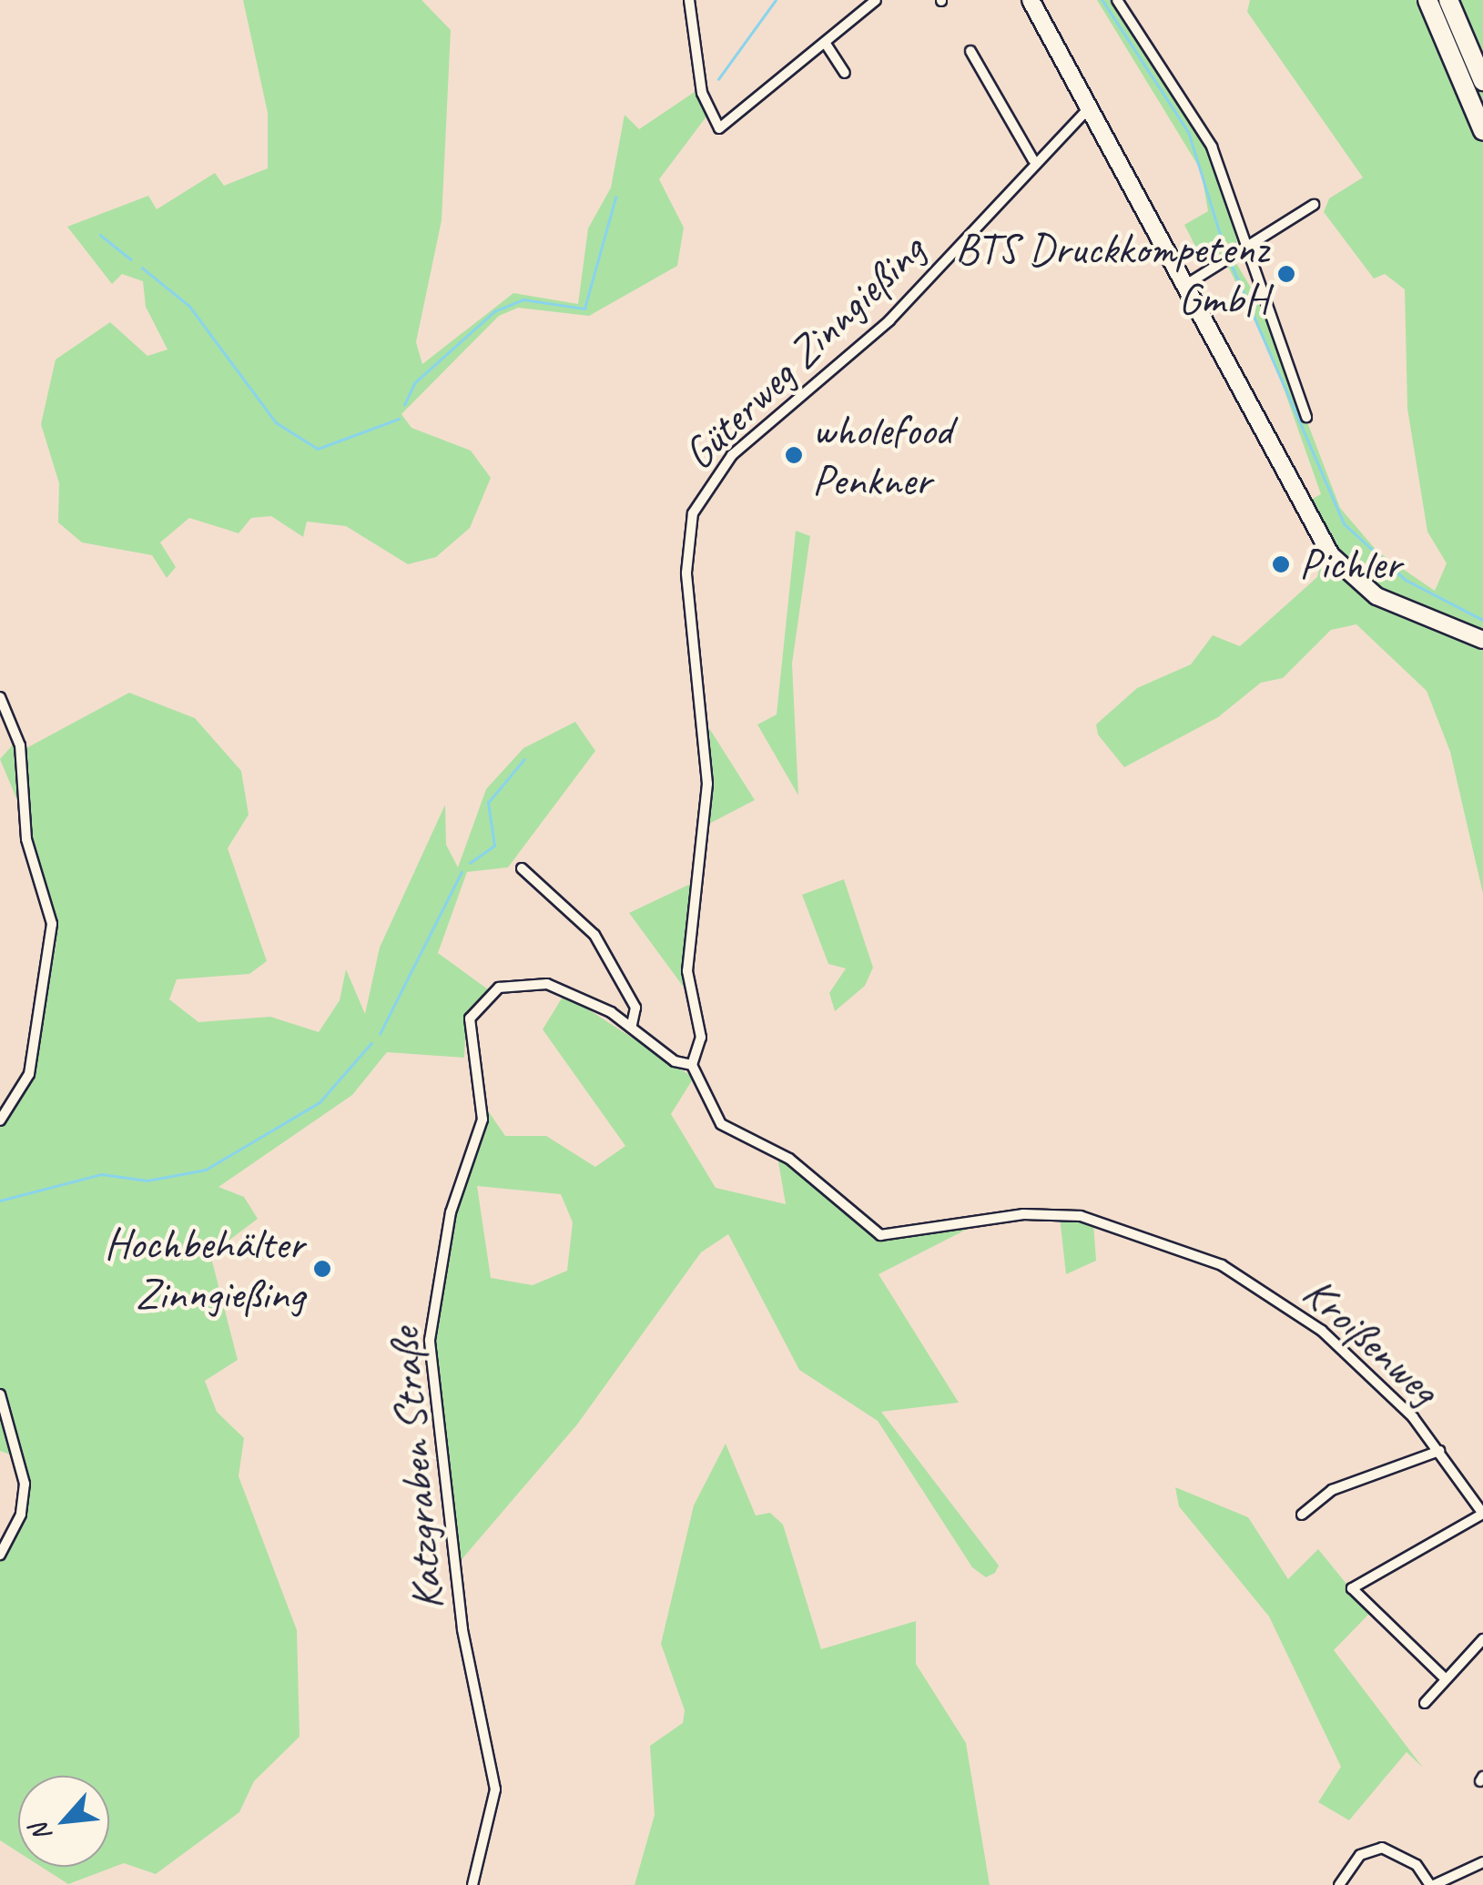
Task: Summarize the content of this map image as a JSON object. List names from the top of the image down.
{
  "streets": {
    "street": ["Güterweg Zinngießing", "Kroißenweg", "Katzgraben Straße"]
  },
  "crossings": [
    ["Güterweg Zinngießing", "Kroißenweg"],
    ["Güterweg Zinngießing", "Katzgraben Straße"],
    ["Kroißenweg", "Katzgraben Straße"]
  ],
  "places": [
    "BTS Druckkompetenz GmbH",
    "wholefood Penkner",
    "Pichler",
    "Hochbehälter Zinngießing"
  ],
  "north": "bottom left"
}
